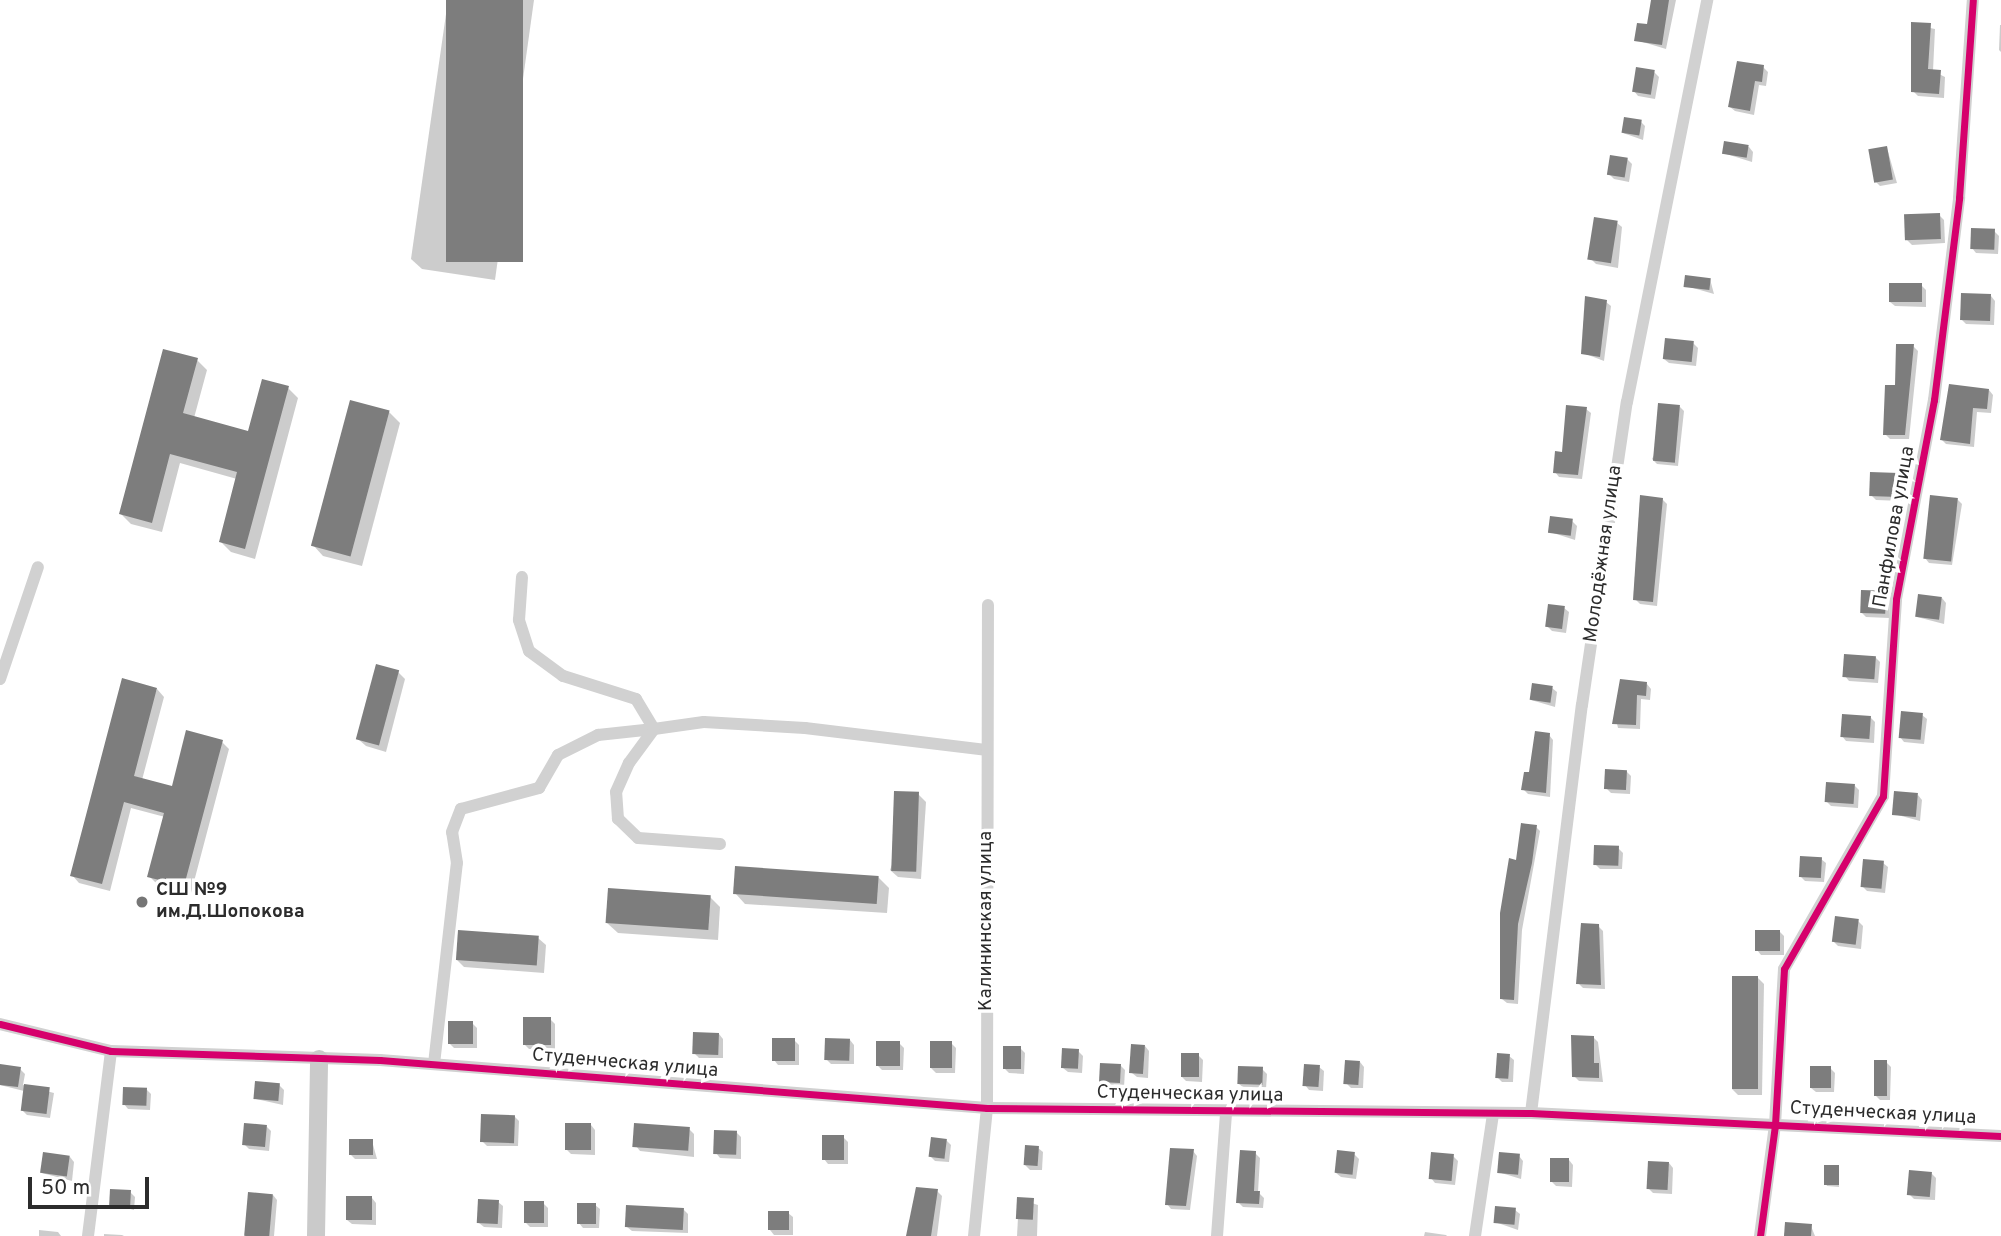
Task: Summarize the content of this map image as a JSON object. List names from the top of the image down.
{
  "streets": {
    "street": [
      "Панфилова улица",
      "Молодёжная улица",
      "Калининская улица",
      "Студенческая улица"
    ]
  },
  "crossings": [
    ["Панфилова улица", "Студенческая улица"],
    ["Молодёжная улица", "Студенческая улица"],
    ["Калининская улица", "Студенческая улица"]
  ],
  "places": ["СШ №9 им.Д.Шопокова"],
  "scale_bar": "50 m"
}
